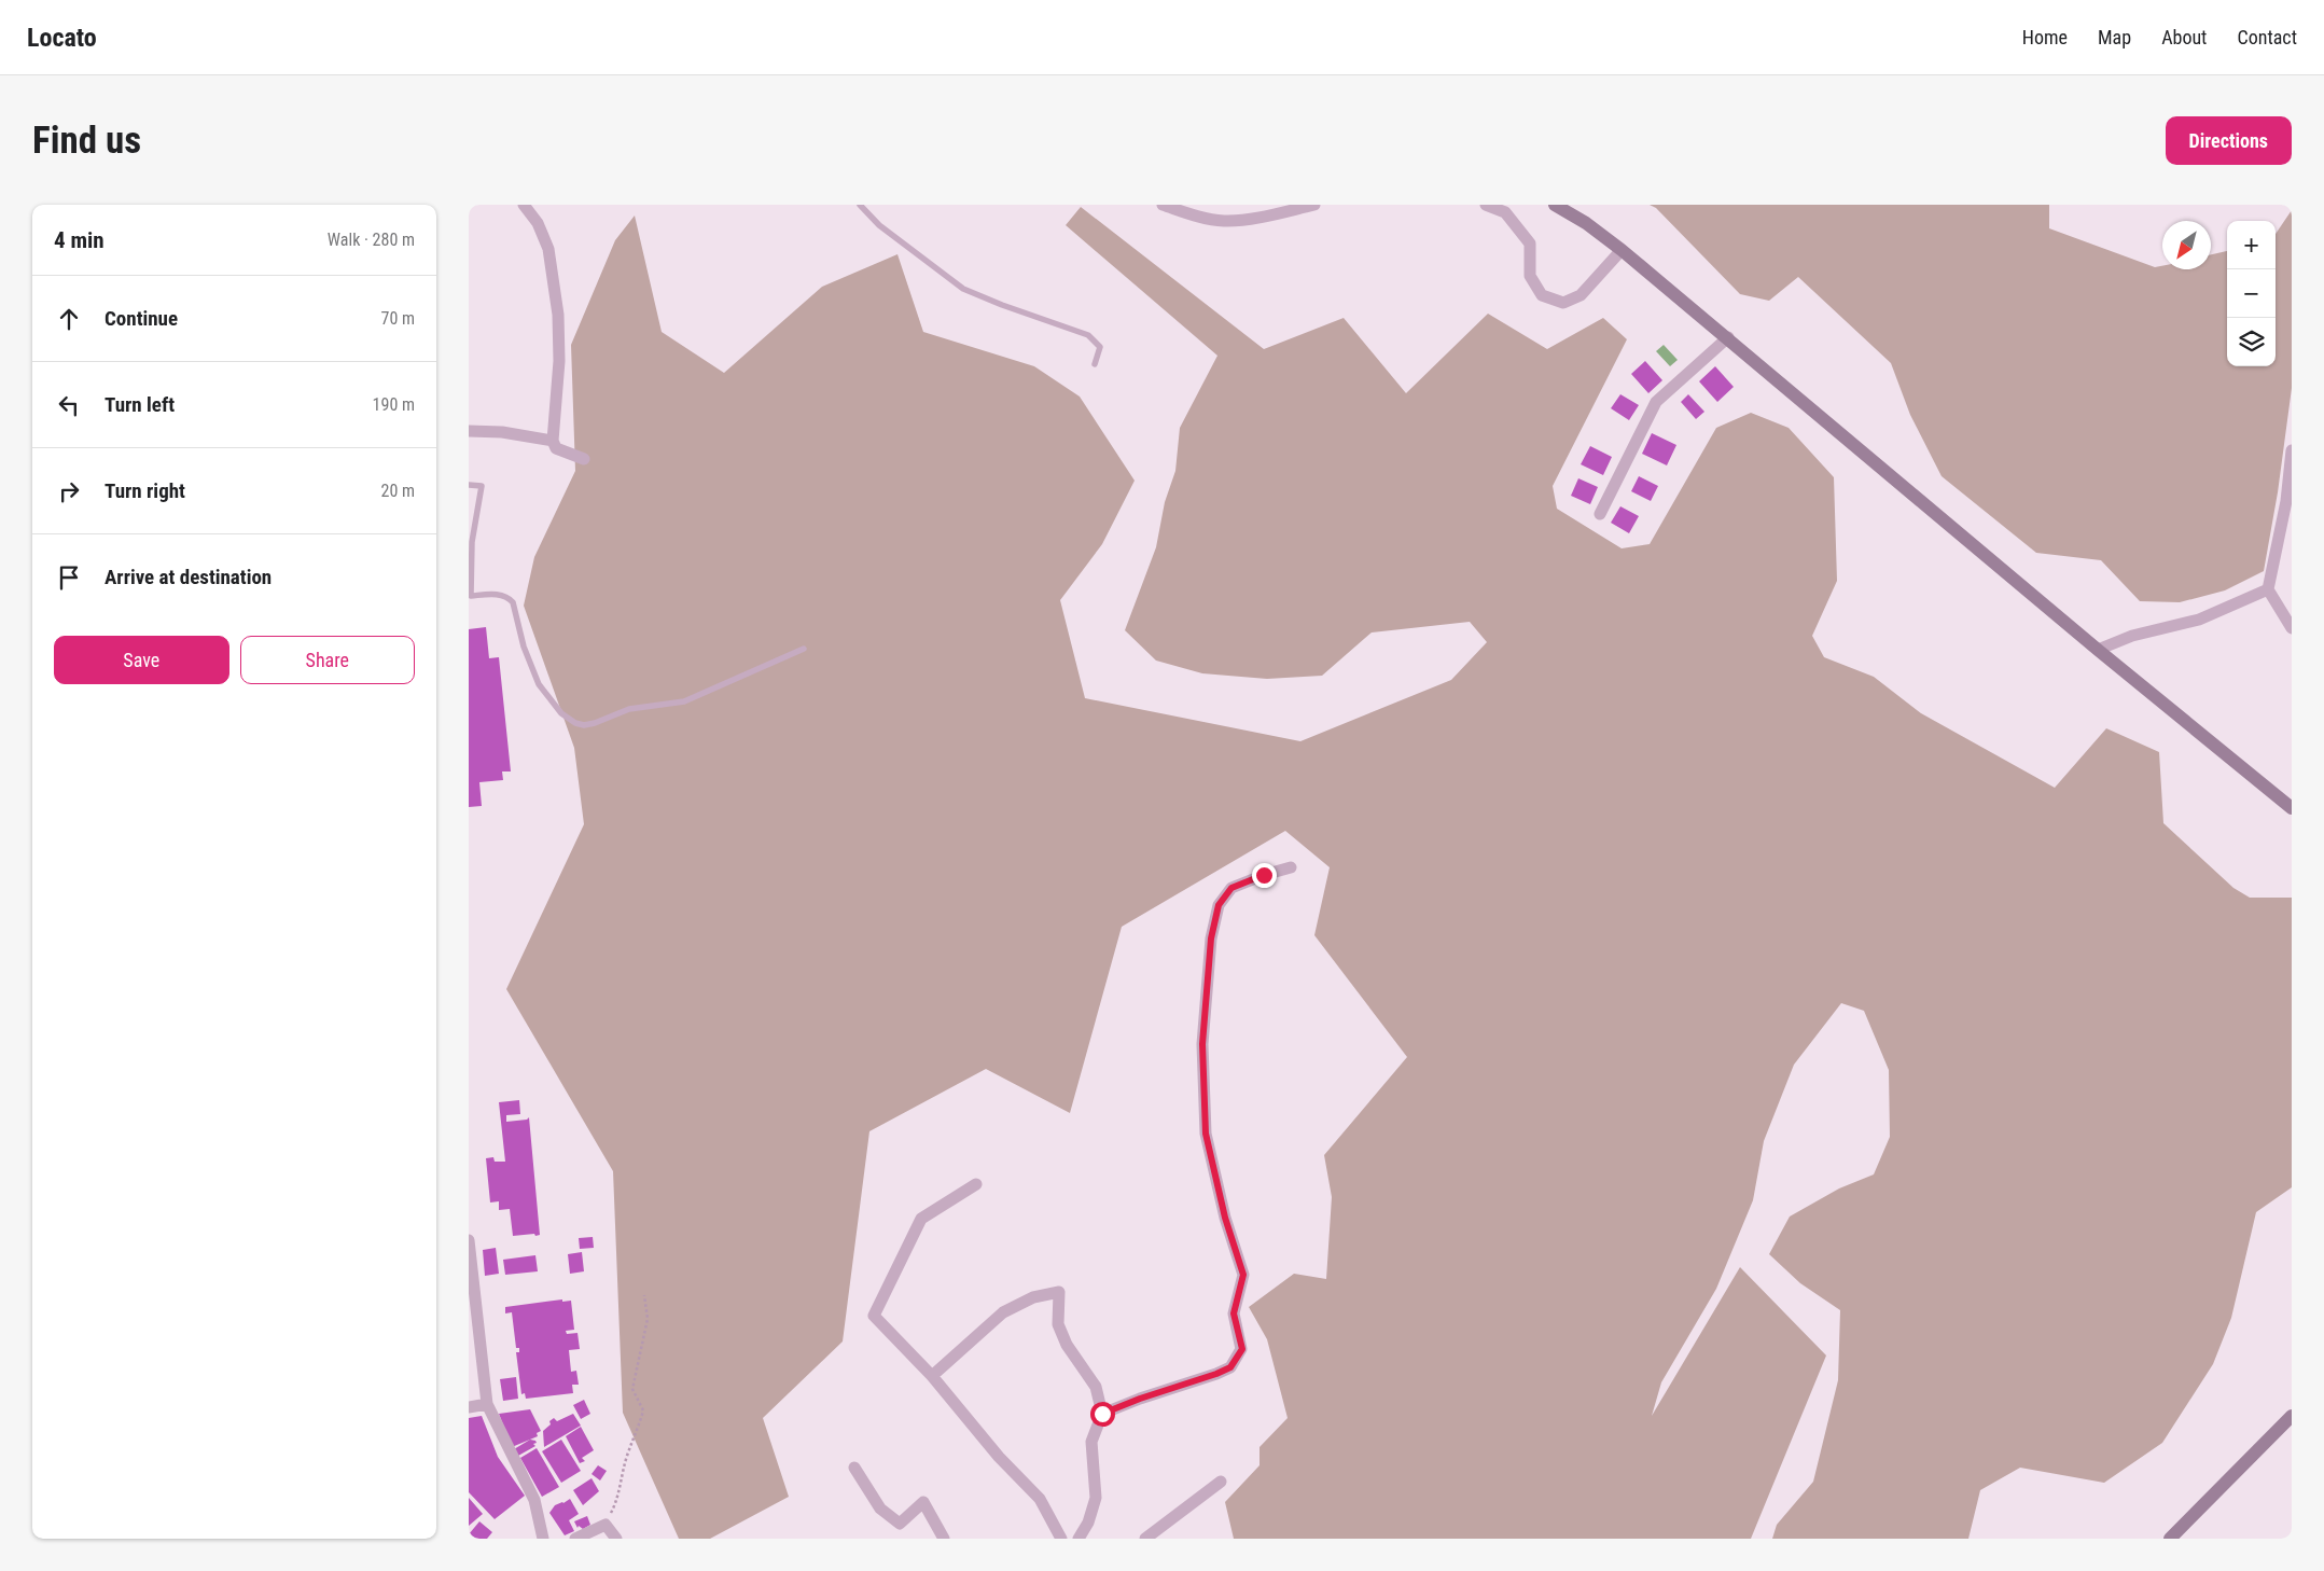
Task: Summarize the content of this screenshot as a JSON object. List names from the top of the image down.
{
  "north": "bottom left",
  "page": {
    "header": "Locato",
    "nav": [
      "Home",
      "Map",
      "About",
      "Contact"
    ],
    "buttons": [
      "Directions",
      ["Save", "Share"]
    ],
    "title": "Find us",
    "heading": ["4 min", "Walk · 280 m"],
    "map_buttons": ["+", "−"],
    "list": [
      ["Continue", "70 m"],
      ["Turn left", "190 m"],
      ["Turn right", "20 m"],
      "Arrive at destination"
    ]
  }
}
